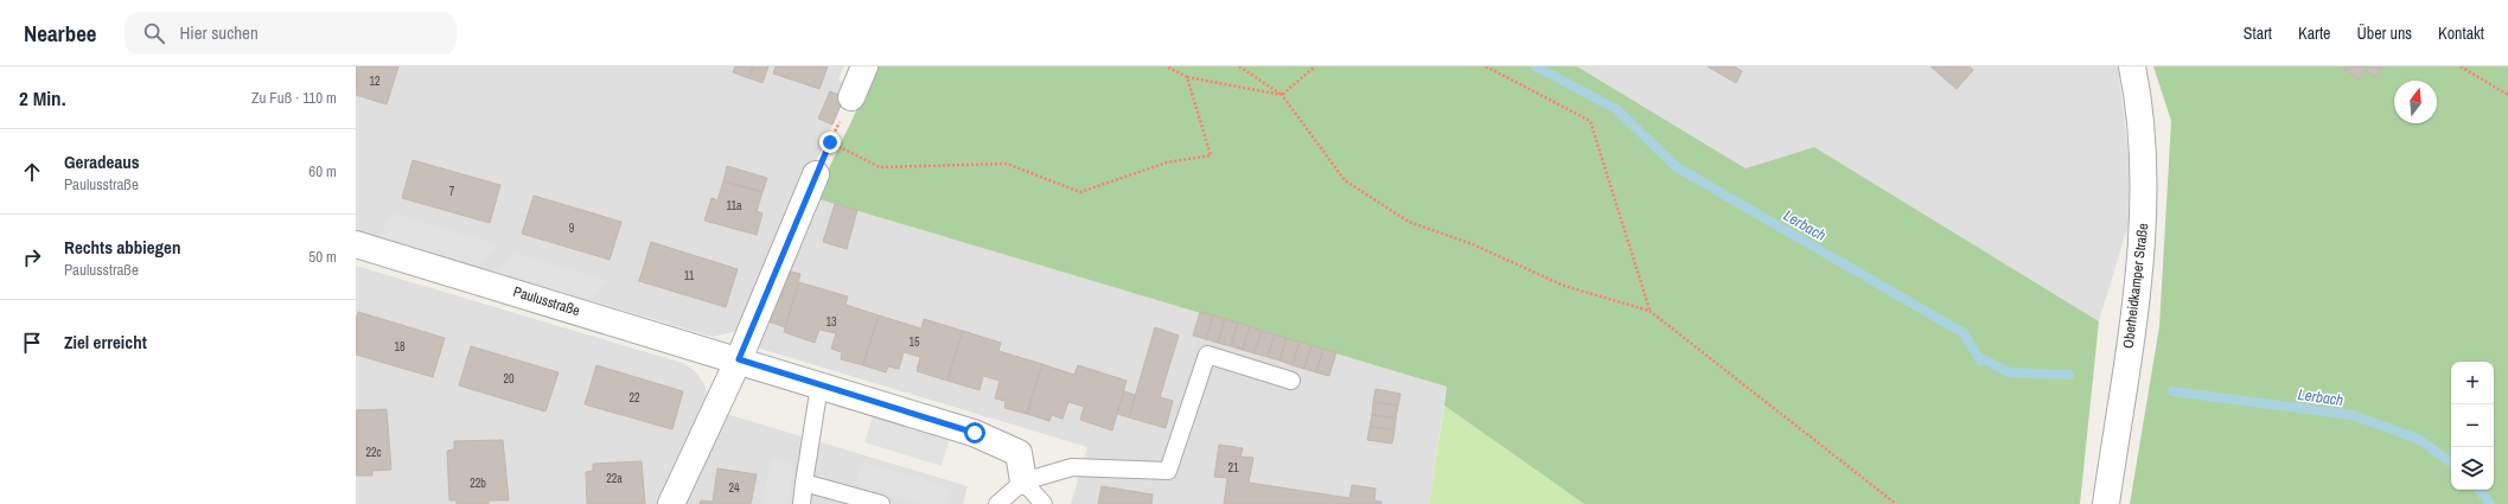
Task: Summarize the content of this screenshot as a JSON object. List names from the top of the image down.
{
  "streets": {
    "street": ["Oberheidkamper Straße", "Paulusstraße"]
  },
  "water": ["Lerbach"],
  "house_numbers": [
    "12",
    "7",
    "11a",
    "9",
    "11",
    "13",
    "15",
    "18",
    "20",
    "22",
    "22c",
    "21",
    "22a",
    "22b",
    "24"
  ],
  "north": "top",
  "page": {
    "header": "Nearbee",
    "search": "Hier suchen",
    "nav": [
      "Start",
      "Karte",
      "Über uns",
      "Kontakt"
    ],
    "heading": ["2 Min.", "Zu Fuß · 110 m"],
    "list": [
      ["Geradeaus", "Paulusstraße", "60 m"],
      ["Rechts abbiegen", "Paulusstraße", "50 m"],
      "Ziel erreicht"
    ],
    "map_buttons": ["+", "−"]
  }
}
